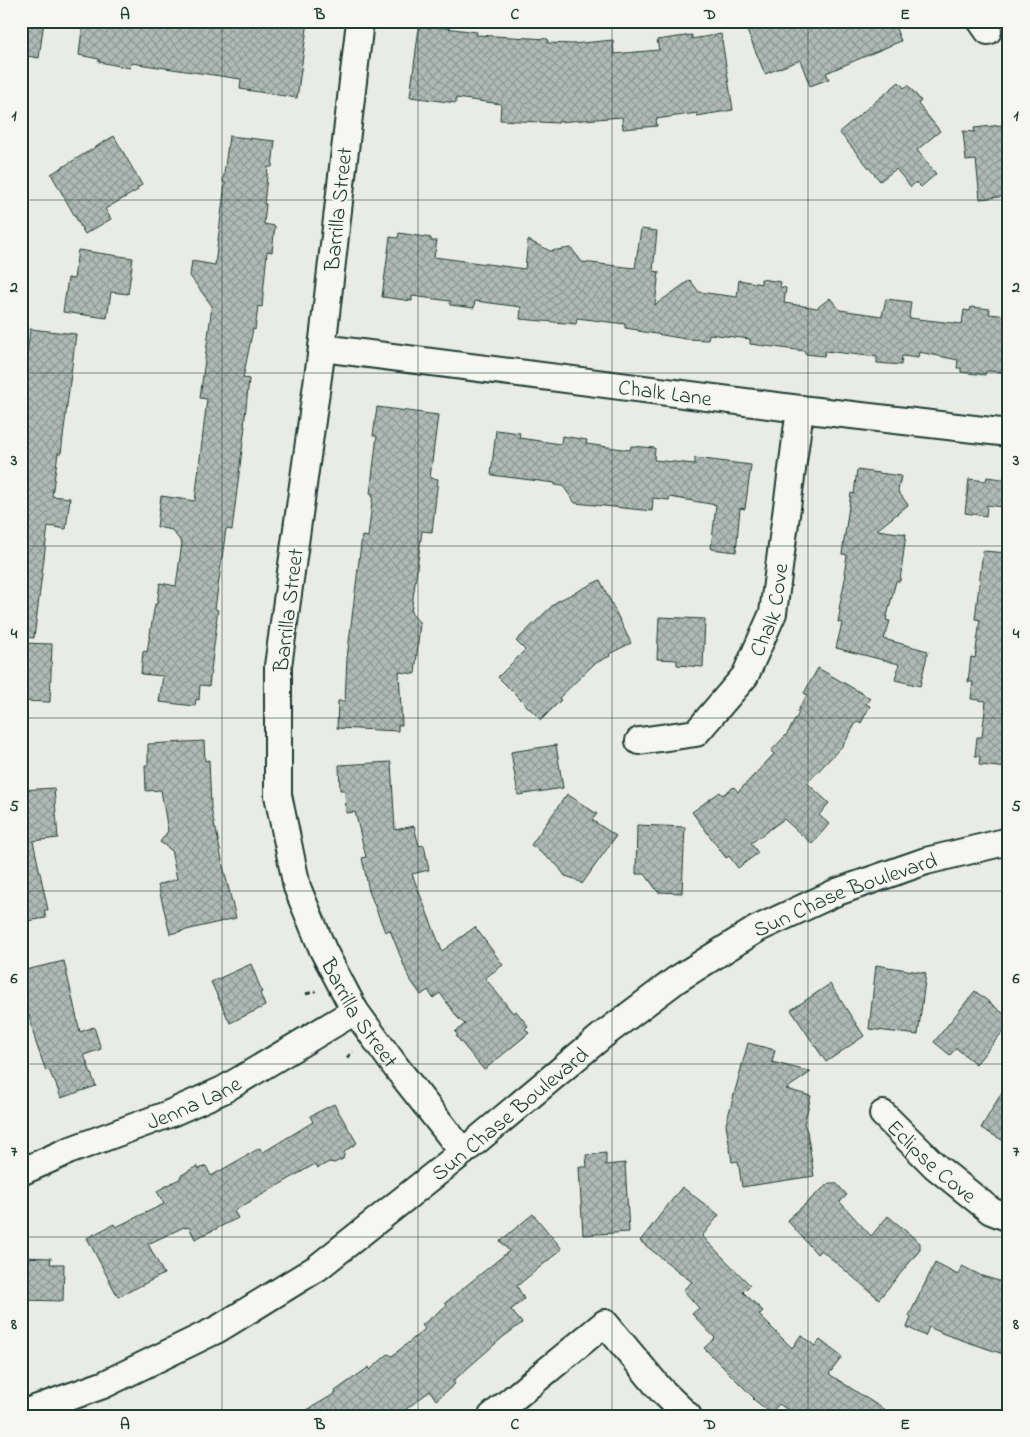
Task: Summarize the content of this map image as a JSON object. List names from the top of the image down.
{
  "streets": {
    "street": [
      "Barrilla Street",
      "Chalk Lane",
      "Chalk Cove",
      "Sun Chase Boulevard",
      "Jenna Lane",
      "Eclipse Cove"
    ]
  },
  "crossings": [
    ["Barrilla Street", "Chalk Lane"],
    ["Barrilla Street", "Sun Chase Boulevard"],
    ["Barrilla Street", "Jenna Lane"],
    ["Chalk Lane", "Chalk Cove"]
  ],
  "grid": {
    "columns": [
      "A",
      "B",
      "C",
      "D",
      "E"
    ],
    "rows": [
      "1",
      "2",
      "3",
      "4",
      "5",
      "6",
      "7",
      "8"
    ]
  }
}
